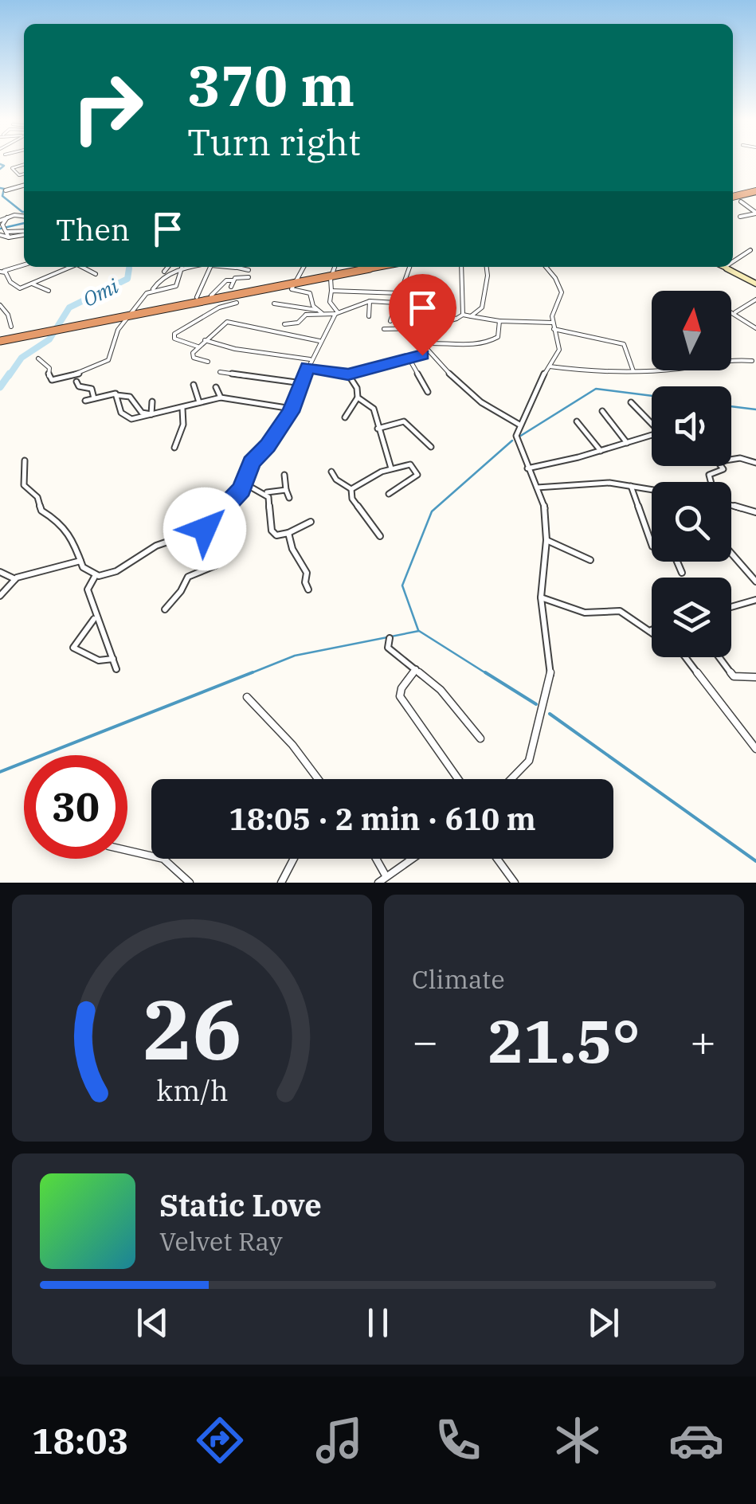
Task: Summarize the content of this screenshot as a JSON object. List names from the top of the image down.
{
  "water": ["Omi"],
  "north": "top",
  "page": {
    "turn": ["370 m", "Turn right"],
    "then": "Then",
    "limit": "30",
    "trip": "18:05 · 2 min · 610 m",
    "tile": "Climate",
    "heat": ["−", "21.5°", "+"],
    "song": ["Static Love", "Velvet Ray"],
    "tabs": "18:03",
    "gauge": ["26", "km/h"]
  }
}
